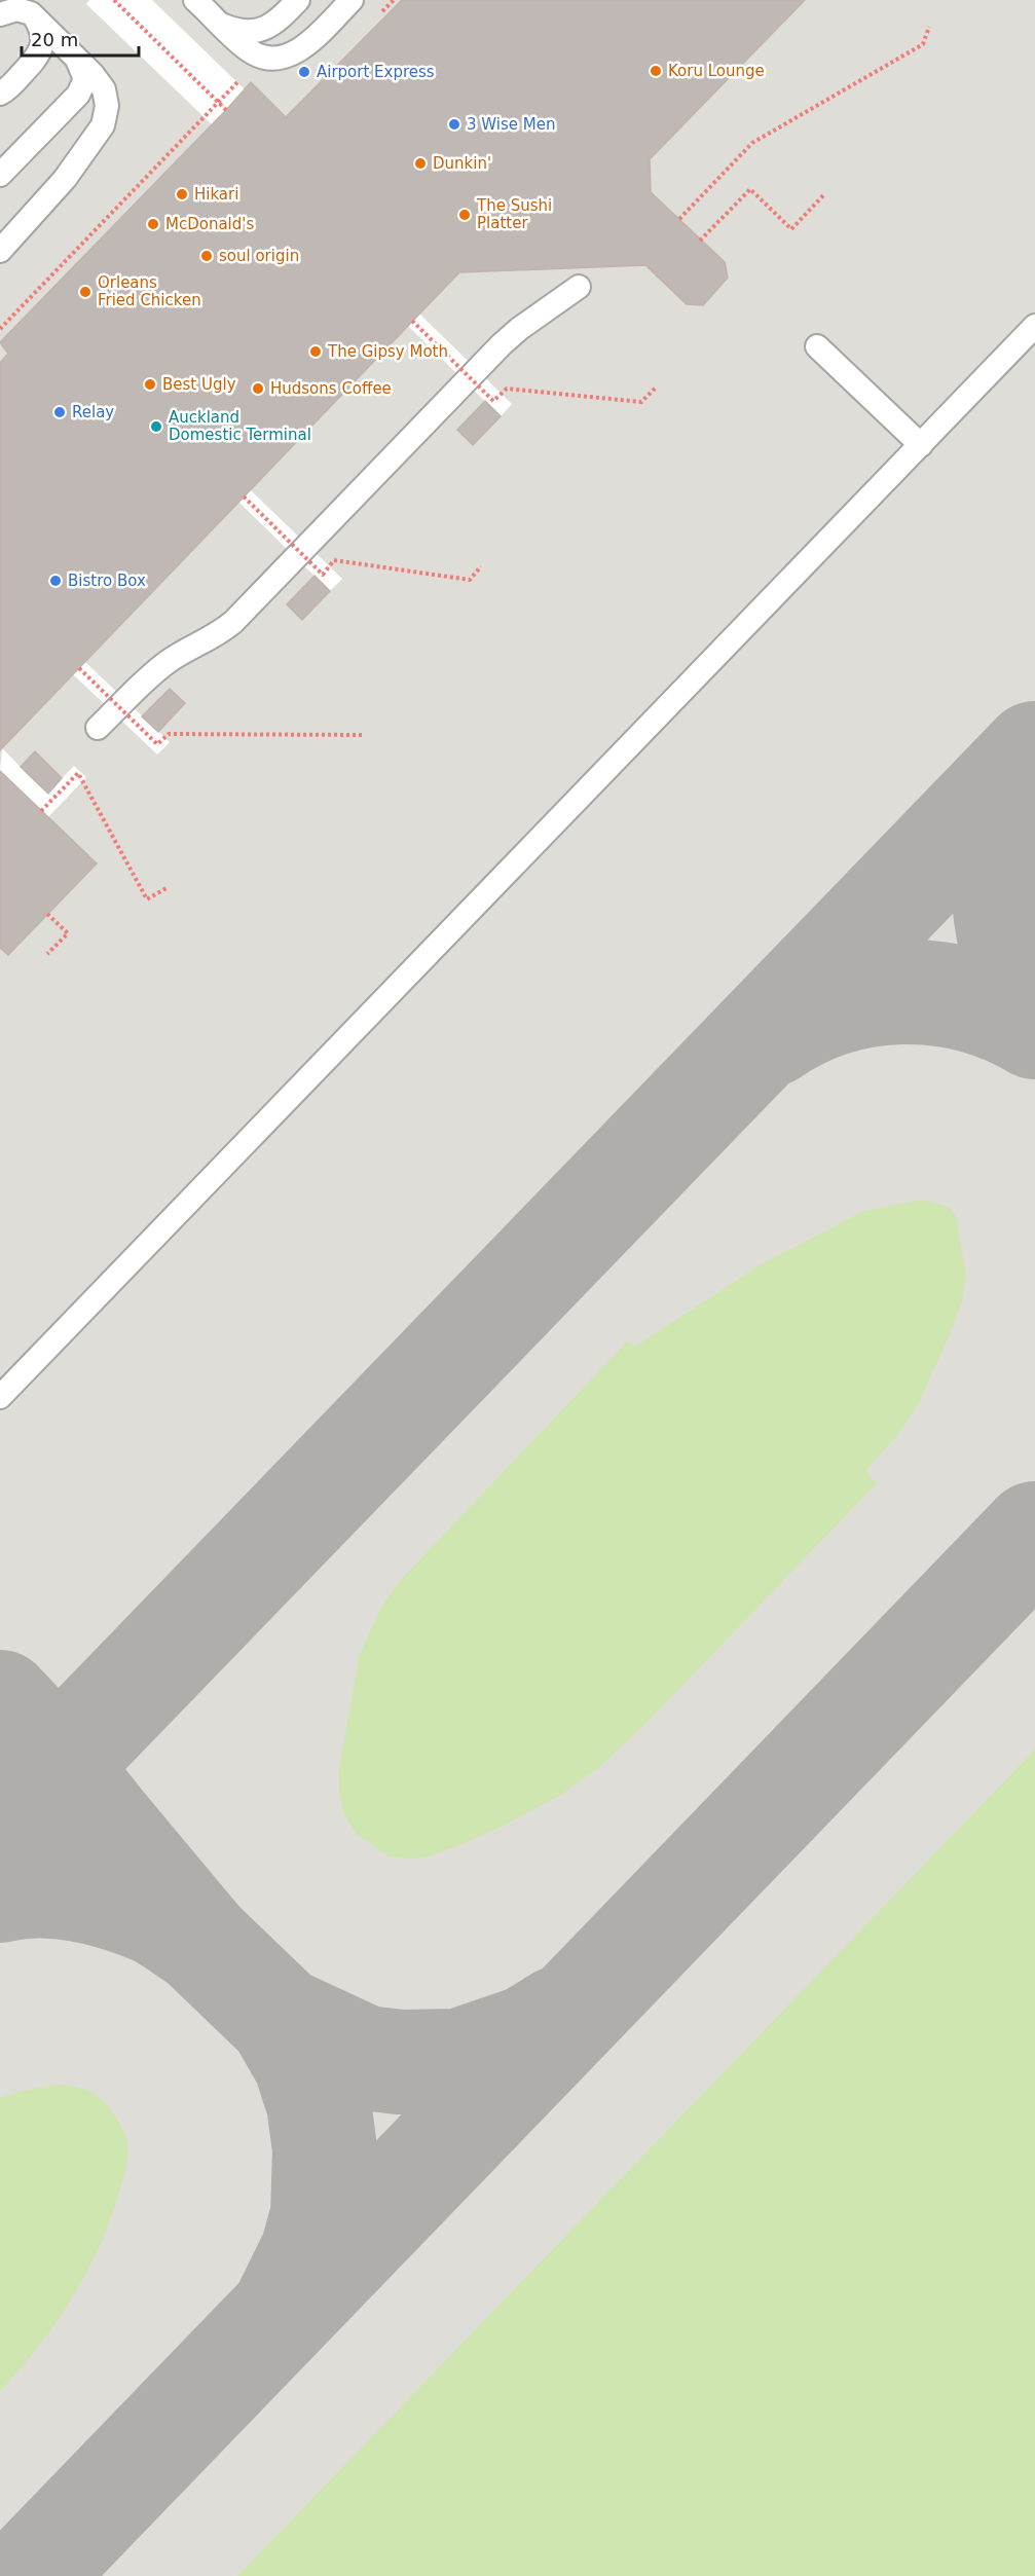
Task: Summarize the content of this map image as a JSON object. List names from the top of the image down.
{
  "places": [
    "Koru Lounge",
    "Airport Express",
    "3 Wise Men",
    "Dunkin'",
    "Hikari",
    "The Sushi Platter",
    "McDonald's",
    "soul origin",
    "Orleans Fried Chicken",
    "The Gipsy Moth",
    "Best Ugly",
    "Hudsons Coffee",
    "Relay",
    "Auckland Domestic Terminal",
    "Bistro Box"
  ],
  "scale_bar": "20 m"
}
